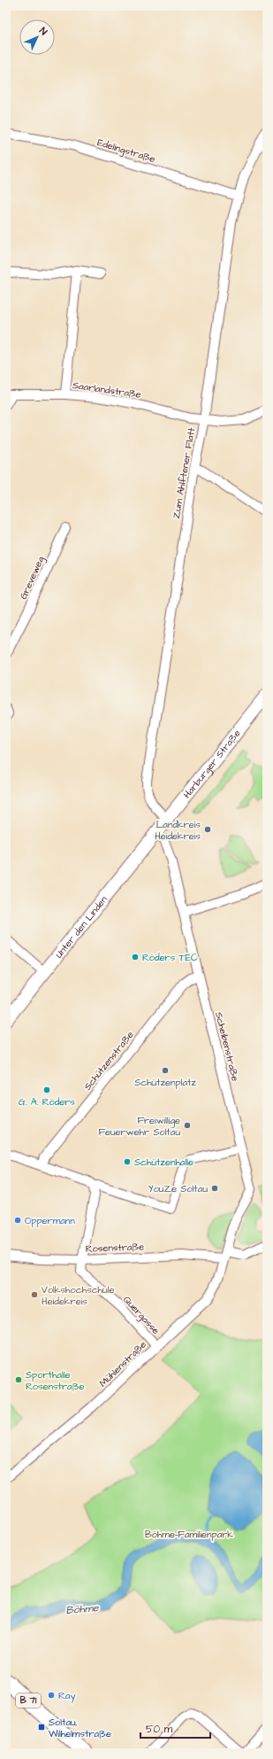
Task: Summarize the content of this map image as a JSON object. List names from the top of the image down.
{
  "streets": {
    "main road": ["Harburger Straße", "Unter den Linden", "B 71"],
    "street": [
      "Edelingstraße",
      "Saarlandstraße",
      "Zum Ahlftener Flatt",
      "Greveweg",
      "Scheibenstraße",
      "Schützenstraße",
      "Rosenstraße",
      "Quergasse",
      "Mühlenstraße"
    ]
  },
  "crossings": [
    ["Edelingstraße", "Zum Ahlftener Flatt"],
    ["Saarlandstraße", "Zum Ahlftener Flatt"],
    ["Zum Ahlftener Flatt", "Harburger Straße"],
    ["Harburger Straße", "Unter den Linden"],
    ["Harburger Straße", "Scheibenstraße"],
    ["Unter den Linden", "Scheibenstraße"],
    ["Scheibenstraße", "Schützenstraße"],
    ["Scheibenstraße", "Rosenstraße"],
    ["Scheibenstraße", "Mühlenstraße"],
    ["Rosenstraße", "Quergasse"],
    ["Rosenstraße", "Mühlenstraße"],
    ["Quergasse", "Mühlenstraße"]
  ],
  "water": ["Böhme"],
  "parks": ["Böhme-Familienpark"],
  "places": {
    "other": [
      "Landkreis Heidekreis",
      "Röders TEC",
      "Schützenplatz",
      "G. A. Röders",
      "Freiwillige Feuerwehr Soltau",
      "Schützenhalle",
      "YouZe Soltau",
      "Oppermann",
      "Volkshochschule Heidekreis",
      "Sporthalle Rosenstraße",
      "Ray"
    ],
    "transit": ["Soltau, Wilhelmstraße"]
  },
  "scale_bar": "50 m",
  "north": "top right"
}
